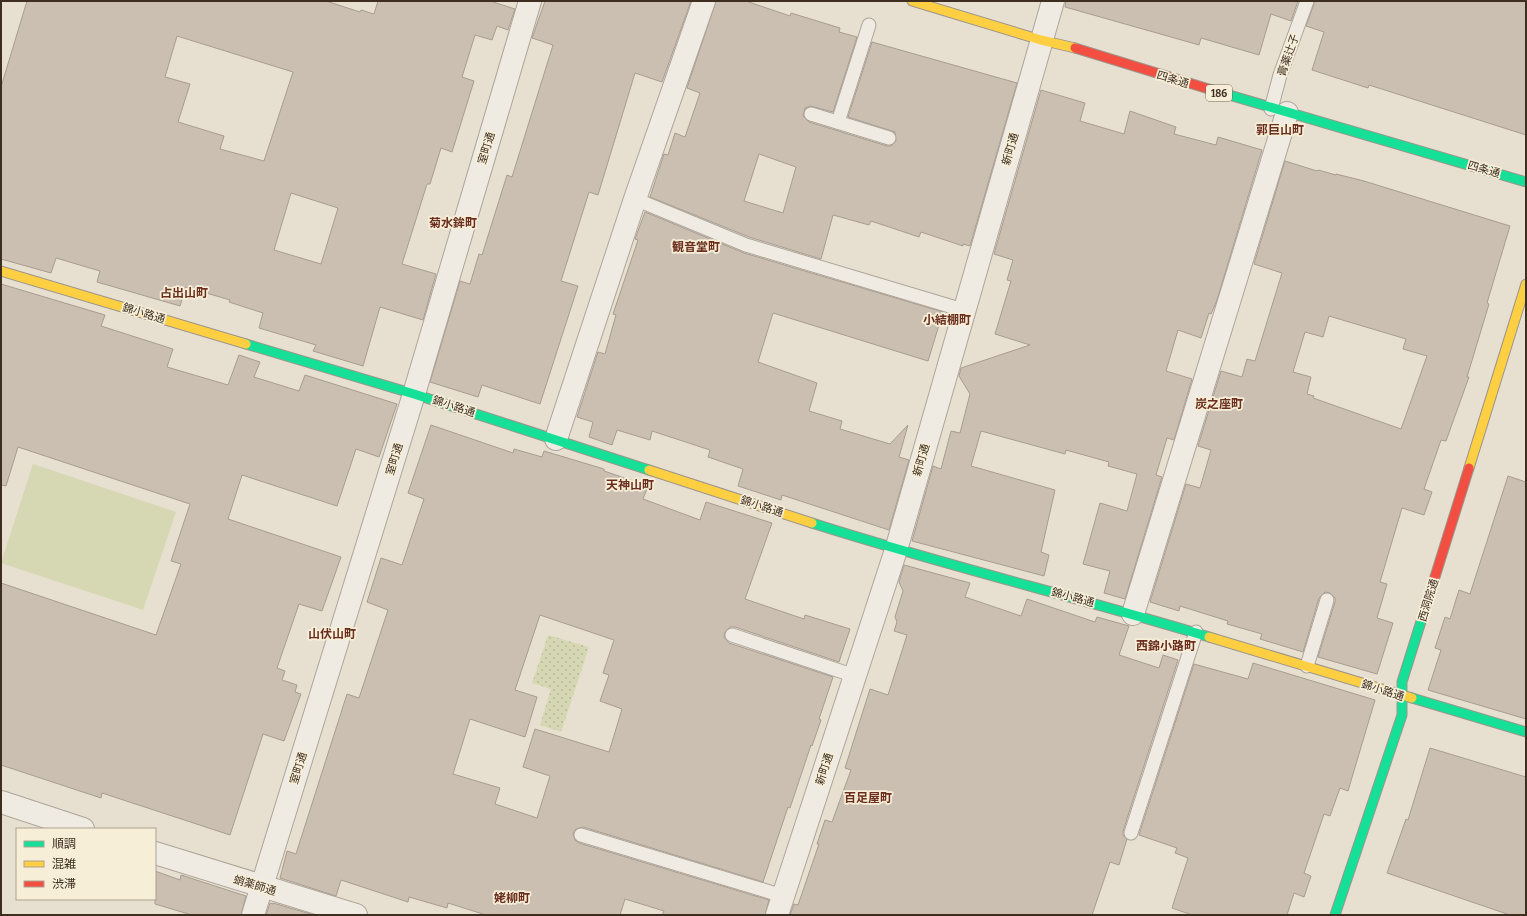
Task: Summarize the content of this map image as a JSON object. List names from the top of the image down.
{
  "streets": {
    "street": [
      "四条通",
      "186",
      "室町通",
      "新町通",
      "錦小路通",
      "西洞院通",
      "蛸薬師通"
    ],
    "lane": ["膏薬辻子"]
  },
  "crossings": [
    ["膏薬辻子", "四条通"],
    ["四条通", "新町通"],
    ["室町通", "錦小路通"],
    ["室町通", "蛸薬師通"],
    ["新町通", "錦小路通"],
    ["錦小路通", "西洞院通"]
  ],
  "districts": [
    "郭巨山町",
    "菊水鉾町",
    "観音堂町",
    "占出山町",
    "小結棚町",
    "炭之座町",
    "天神山町",
    "山伏山町",
    "西錦小路町",
    "百足屋町",
    "姥柳町"
  ],
  "legend": ["順調", "混雑", "渋滞"]
}
